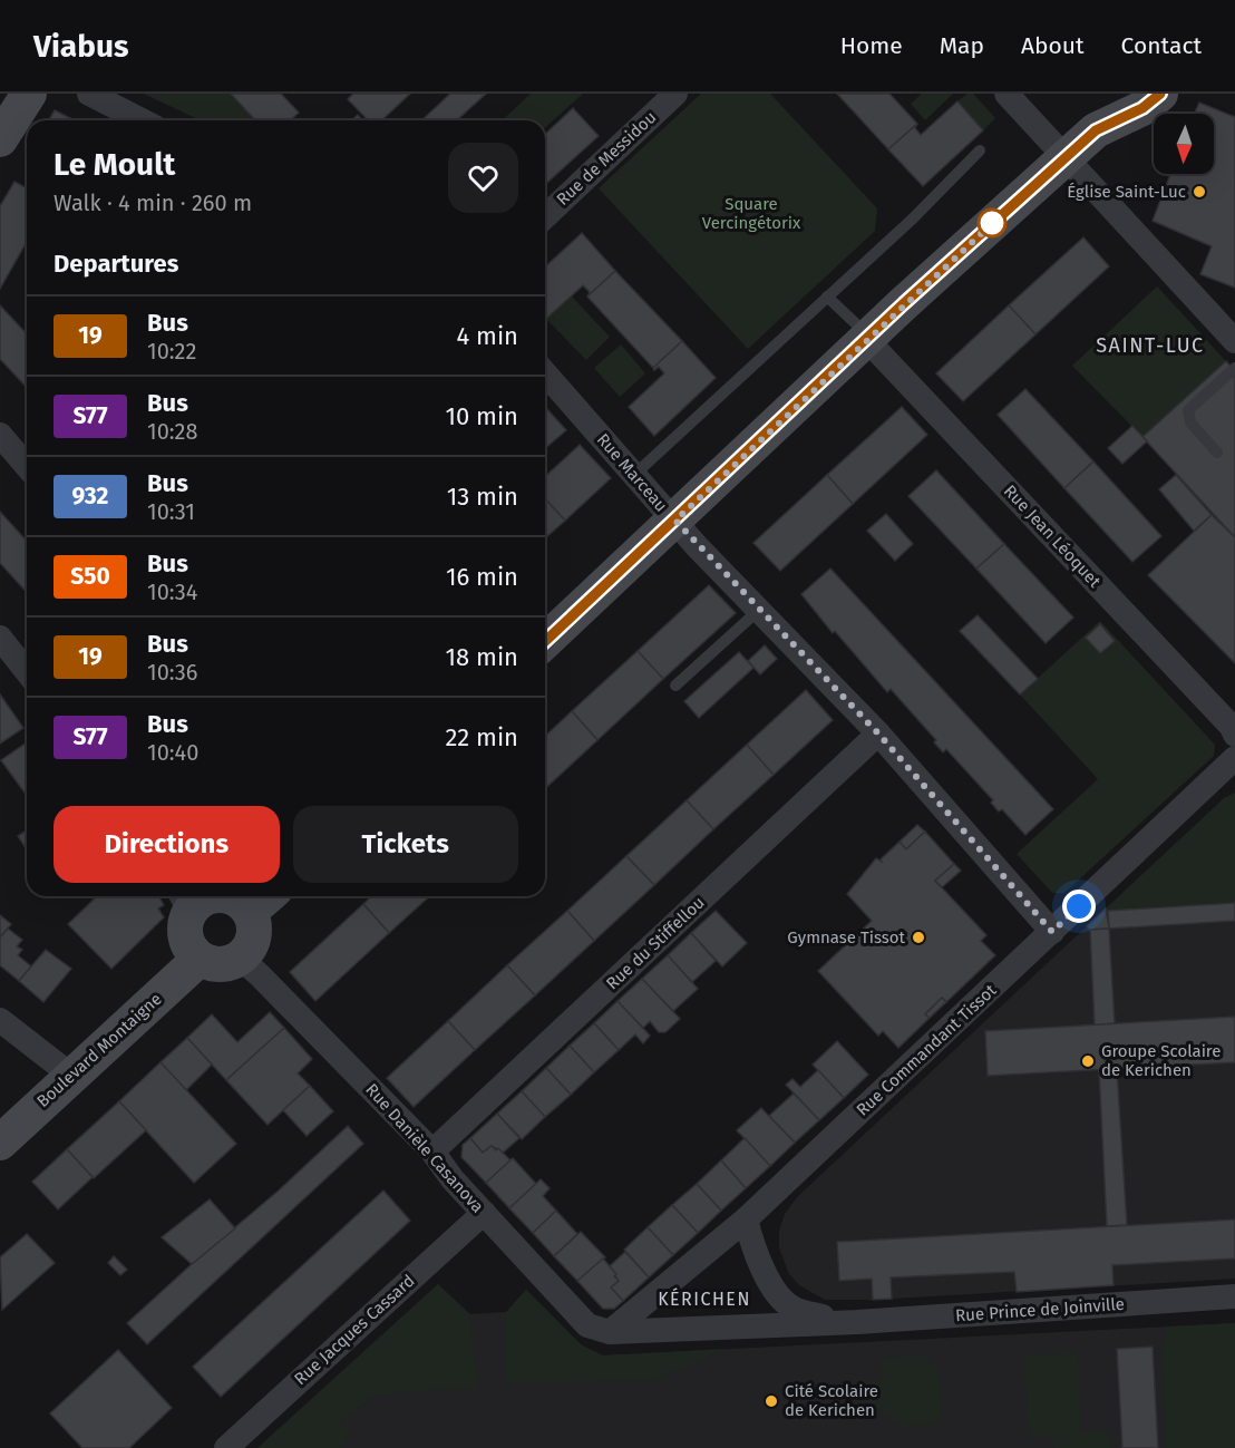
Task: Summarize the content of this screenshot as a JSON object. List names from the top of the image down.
{
  "streets": {
    "main road": ["Boulevard Montaigne"],
    "street": [
      "Rue de Messidou",
      "Rue Marceau",
      "Rue Jean Léoquet",
      "Rue du Stiffellou",
      "Rue Commandant Tissot",
      "Rue Danièle Casanova",
      "Rue Prince de Joinville",
      "Rue Jacques Cassard"
    ]
  },
  "crossings": [
    ["Rue Marceau", "Rue du Stiffellou"],
    ["Rue Marceau", "Rue Commandant Tissot"],
    ["Rue du Stiffellou", "Rue Danièle Casanova"],
    ["Rue Commandant Tissot", "Rue Danièle Casanova"],
    ["Rue Commandant Tissot", "Rue Prince de Joinville"],
    ["Rue Danièle Casanova", "Rue Prince de Joinville"],
    ["Rue Danièle Casanova", "Rue Jacques Cassard"]
  ],
  "districts": ["SAINT-LUC", "KÉRICHEN"],
  "parks": ["Square Vercingétorix"],
  "places": [
    "Église Saint-Luc",
    "Gymnase Tissot",
    "Groupe Scolaire de Kerichen",
    "Cité Scolaire de Kerichen"
  ],
  "lines": ["bus line 19"],
  "north": "bottom",
  "page": {
    "header": "Viabus",
    "nav": [
      "Home",
      "Map",
      "About",
      "Contact"
    ],
    "heading": [
      ["Le Moult", "Walk · 4 min · 260 m"],
      "Departures"
    ],
    "list": [
      {
        "mark": "19",
        "name": "Bus",
        "note": "10:22",
        "value": "4 min"
      },
      {
        "mark": "S77",
        "name": "Bus",
        "note": "10:28",
        "value": "10 min"
      },
      {
        "mark": "932",
        "name": "Bus",
        "note": "10:31",
        "value": "13 min"
      },
      {
        "mark": "S50",
        "name": "Bus",
        "note": "10:34",
        "value": "16 min"
      },
      {
        "mark": "19",
        "name": "Bus",
        "note": "10:36",
        "value": "18 min"
      },
      {
        "mark": "S77",
        "name": "Bus",
        "note": "10:40",
        "value": "22 min"
      }
    ],
    "buttons": ["Directions", "Tickets"]
  }
}
